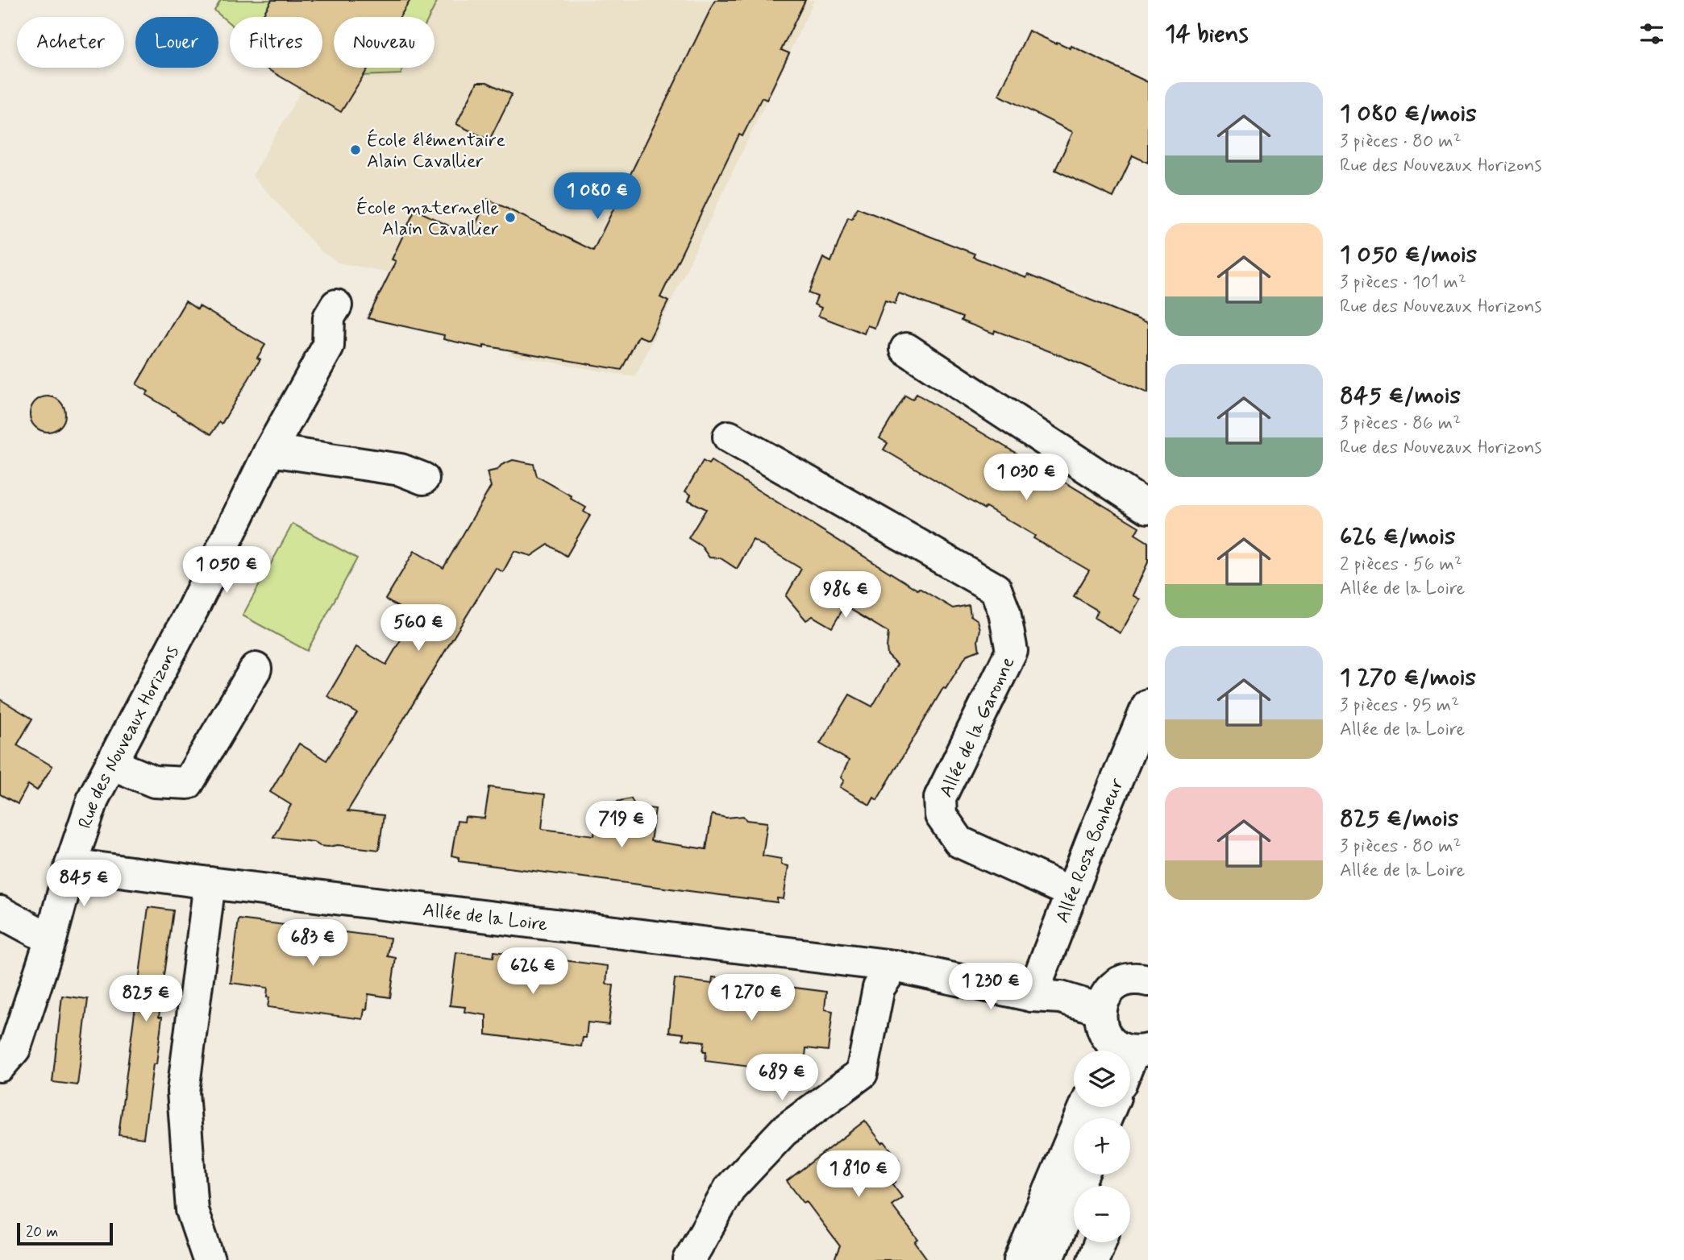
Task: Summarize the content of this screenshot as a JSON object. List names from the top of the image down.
{
  "streets": {
    "street": [
      "Allée de la Garonne",
      "Rue des Nouveaux Horizons",
      "Allée Rosa Bonheur",
      "Allée de la Loire"
    ]
  },
  "crossings": [
    ["Allée de la Garonne", "Allée Rosa Bonheur"],
    ["Rue des Nouveaux Horizons", "Allée de la Loire"],
    ["Allée Rosa Bonheur", "Allée de la Loire"]
  ],
  "places": ["École élémentaire Alain Cavallier", "École maternelle Alain Cavallier"],
  "scale_bar": "20 m",
  "page": {
    "heading": "14 biens",
    "chip": [
      "Acheter",
      "Louer",
      "Filtres",
      "Nouveau"
    ],
    "list": [
      {
        "name": "1 080 €/mois",
        "note": "3 pièces · 80 m² · Rue des Nouveaux Horizons"
      },
      {
        "name": "1 050 €/mois",
        "note": "3 pièces · 101 m² · Rue des Nouveaux Horizons"
      },
      {
        "name": "845 €/mois",
        "note": "3 pièces · 86 m² · Rue des Nouveaux Horizons"
      },
      {
        "name": "626 €/mois",
        "note": "2 pièces · 56 m² · Allée de la Loire"
      },
      {
        "name": "1 270 €/mois",
        "note": "3 pièces · 95 m² · Allée de la Loire"
      },
      {
        "name": "825 €/mois",
        "note": "3 pièces · 80 m² · Allée de la Loire"
      }
    ],
    "price": [
      "1 080 €",
      "1 030 €",
      "1 050 €",
      "986 €",
      "560 €",
      "719 €",
      "845 €",
      "683 €",
      "626 €",
      "1 230 €",
      "1 270 €",
      "825 €",
      "689 €",
      "1 810 €"
    ],
    "map_buttons": ["+", "−"],
    "scale": "20 m"
  }
}
